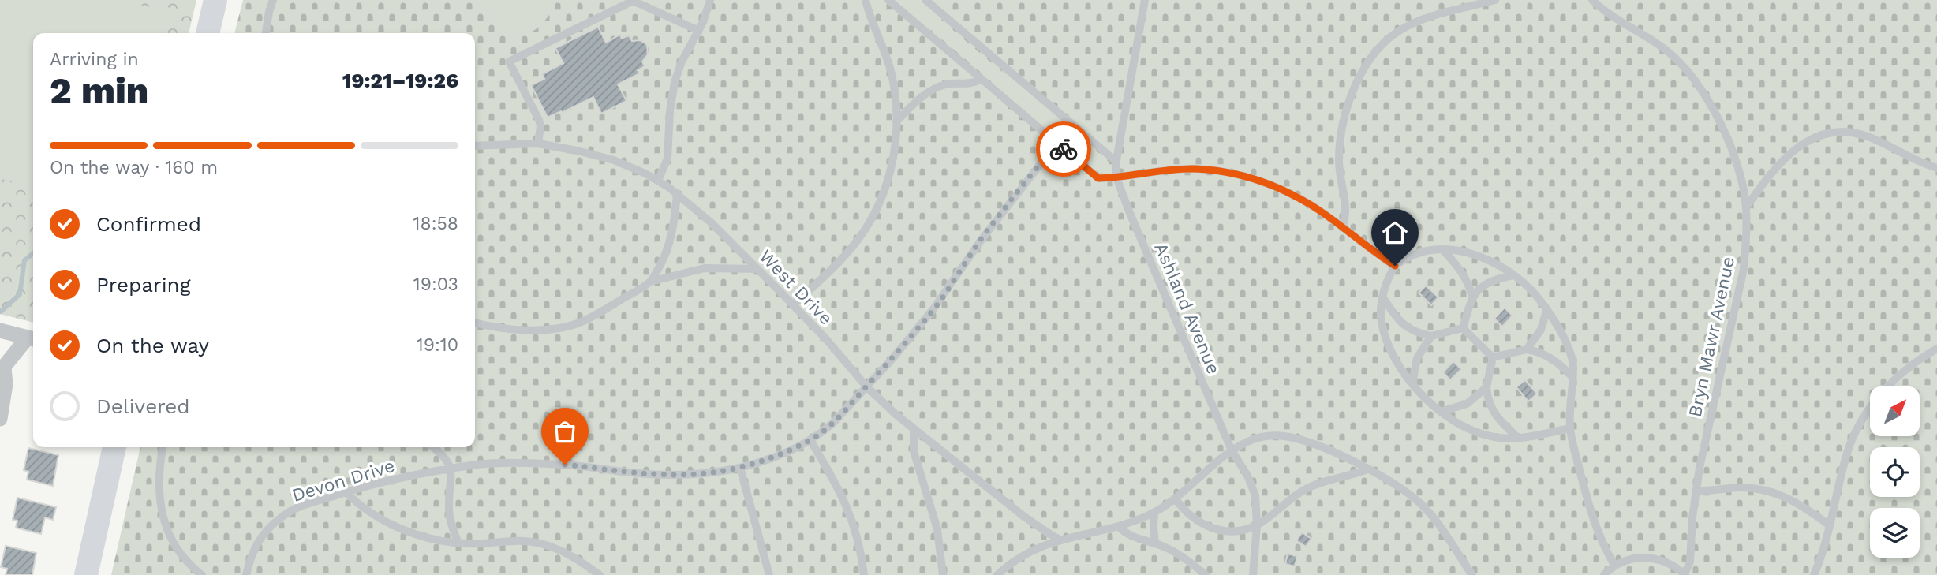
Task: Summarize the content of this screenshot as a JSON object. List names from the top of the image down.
{
  "streets": {
    "lane": [
      "West Drive",
      "Ashland Avenue",
      "Bryn Mawr Avenue",
      "Devon Drive"
    ]
  },
  "crossings": [
    ["West Drive", "Devon Drive"]
  ],
  "north": "top right",
  "page": {
    "heading": ["2 min", "Arriving in", "19:21–19:26"],
    "bar": "On the way · 160 m",
    "list": [
      ["Confirmed", "18:58"],
      ["Preparing", "19:03"],
      ["On the way", "19:10"],
      "Delivered"
    ]
  }
}
